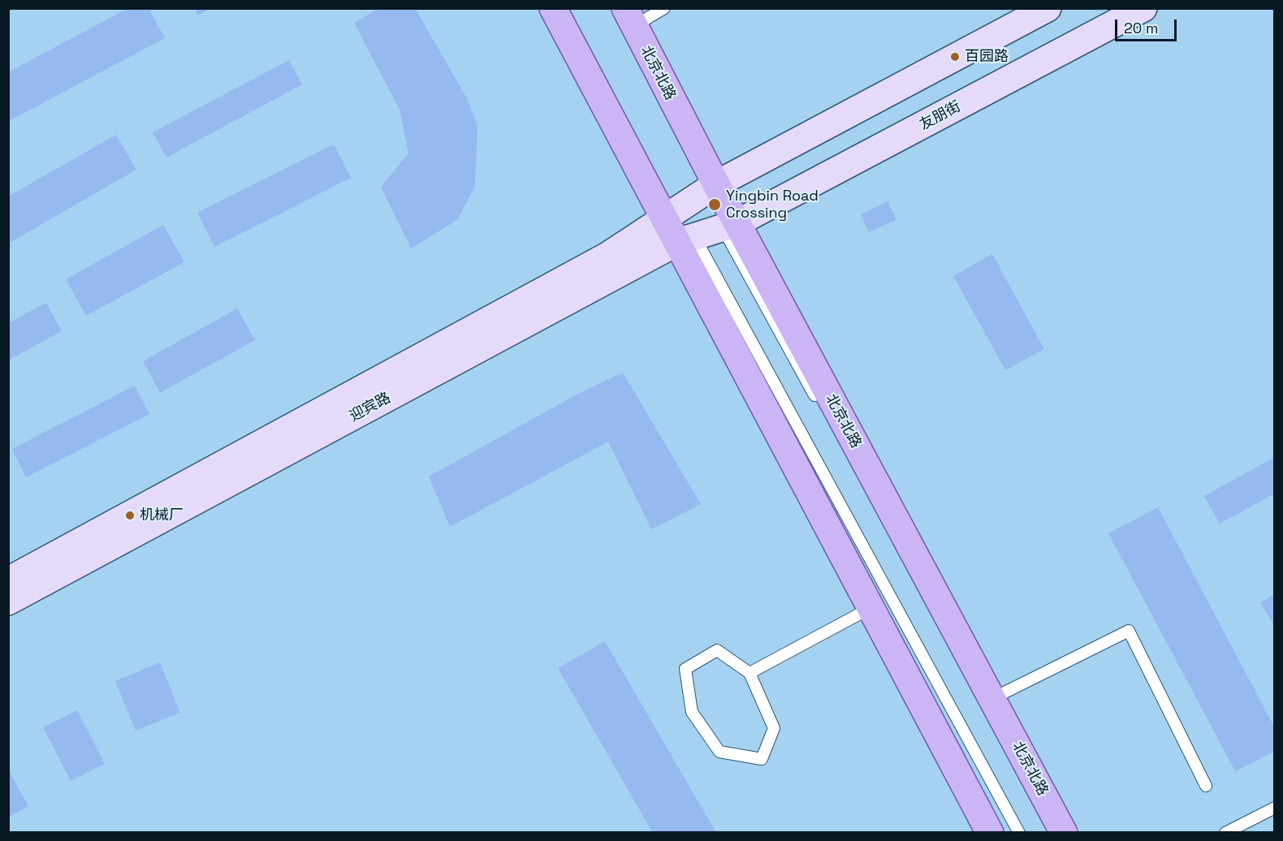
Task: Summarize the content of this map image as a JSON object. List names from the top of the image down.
{
  "streets": {
    "main road": ["北京北路", "友朋街", "迎宾路"]
  },
  "crossings": [
    ["北京北路", "友朋街"],
    ["北京北路", "迎宾路"],
    ["友朋街", "迎宾路"]
  ],
  "places": ["百园路", "Yingbin Road Crossing", "机械厂"],
  "scale_bar": "20 m"
}
